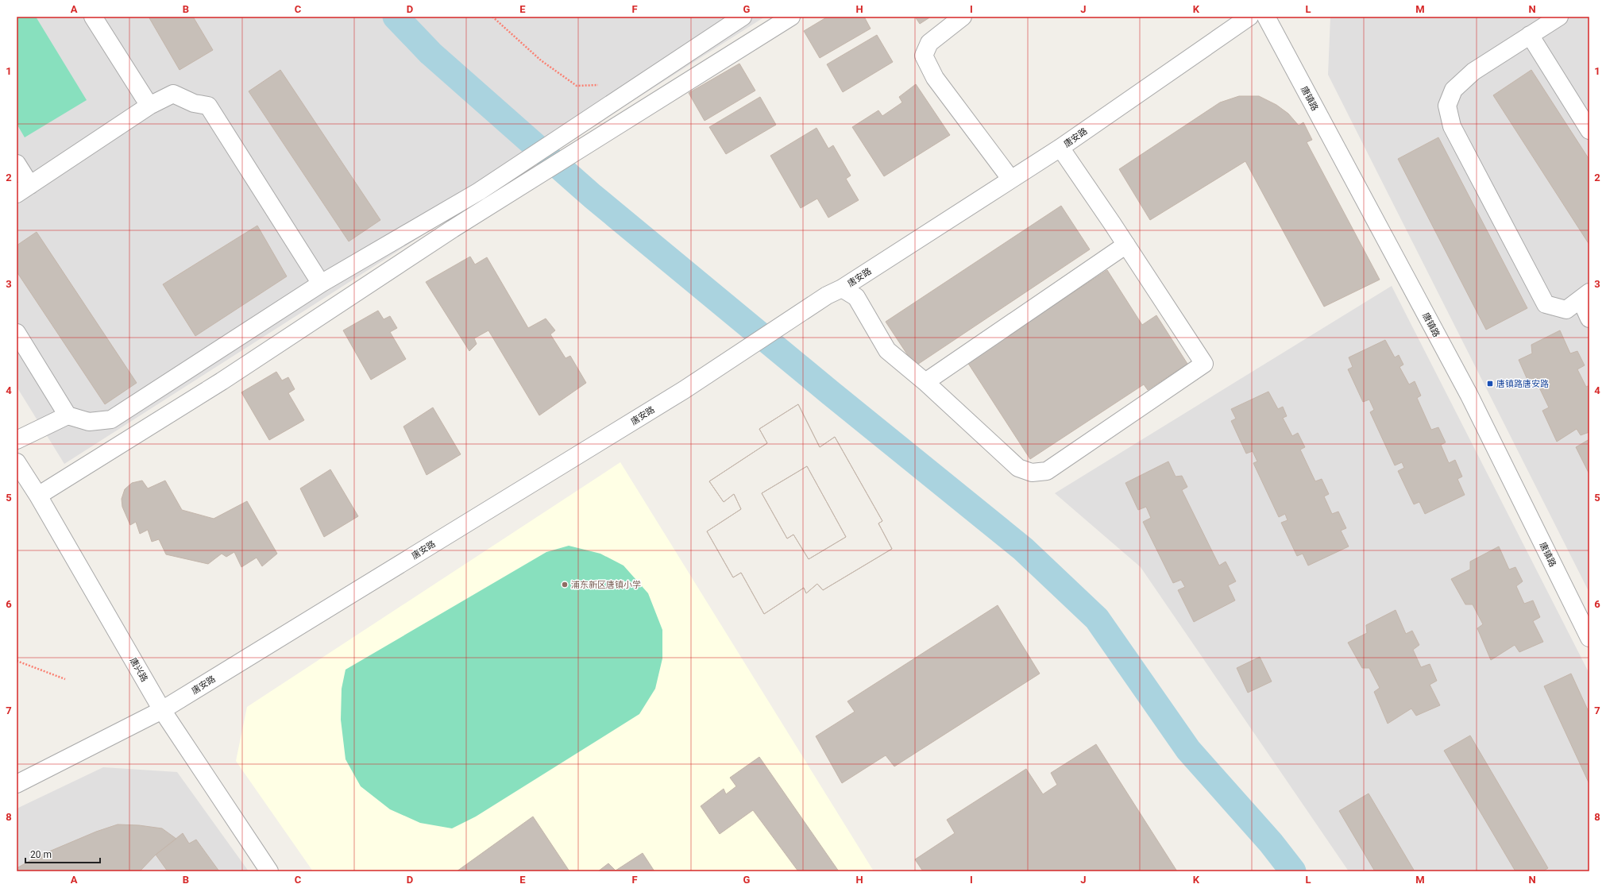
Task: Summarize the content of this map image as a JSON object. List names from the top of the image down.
{
  "streets": {
    "street": ["唐镇路", "唐安路", "唐兴路"]
  },
  "crossings": [
    ["唐安路", "唐兴路"]
  ],
  "places": {
    "transit": ["唐镇路唐安路"],
    "other": ["浦东新区唐镇小学"]
  },
  "scale_bar": "20 m",
  "grid": {
    "columns": [
      "A",
      "B",
      "C",
      "D",
      "E",
      "F",
      "G",
      "H",
      "I",
      "J",
      "K",
      "L",
      "M",
      "N"
    ],
    "rows": [
      "1",
      "2",
      "3",
      "4",
      "5",
      "6",
      "7",
      "8"
    ]
  }
}
